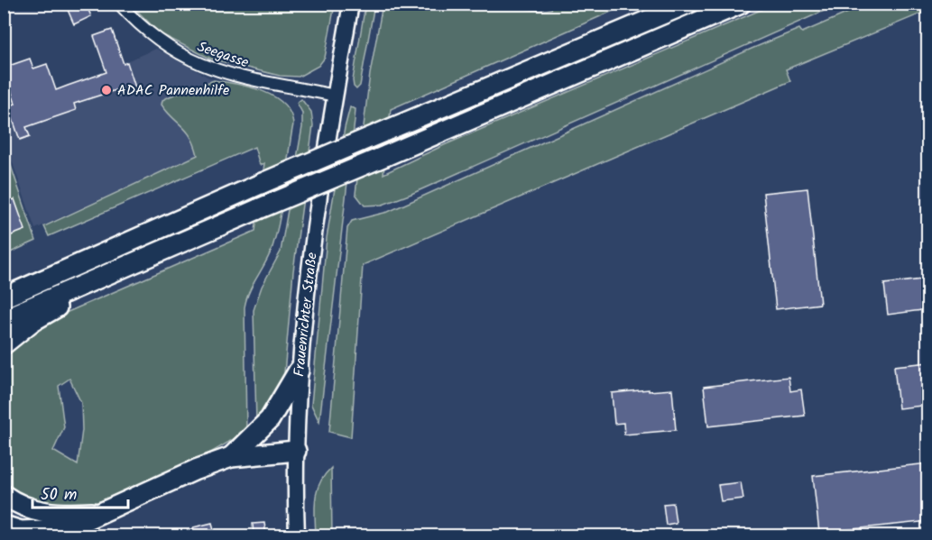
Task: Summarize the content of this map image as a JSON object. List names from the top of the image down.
{
  "streets": {
    "main road": ["Frauenrichter Straße"],
    "street": ["Seegasse"]
  },
  "crossings": [
    ["Seegasse", "Frauenrichter Straße"]
  ],
  "places": ["ADAC Pannenhilfe"],
  "scale_bar": "50 m"
}
